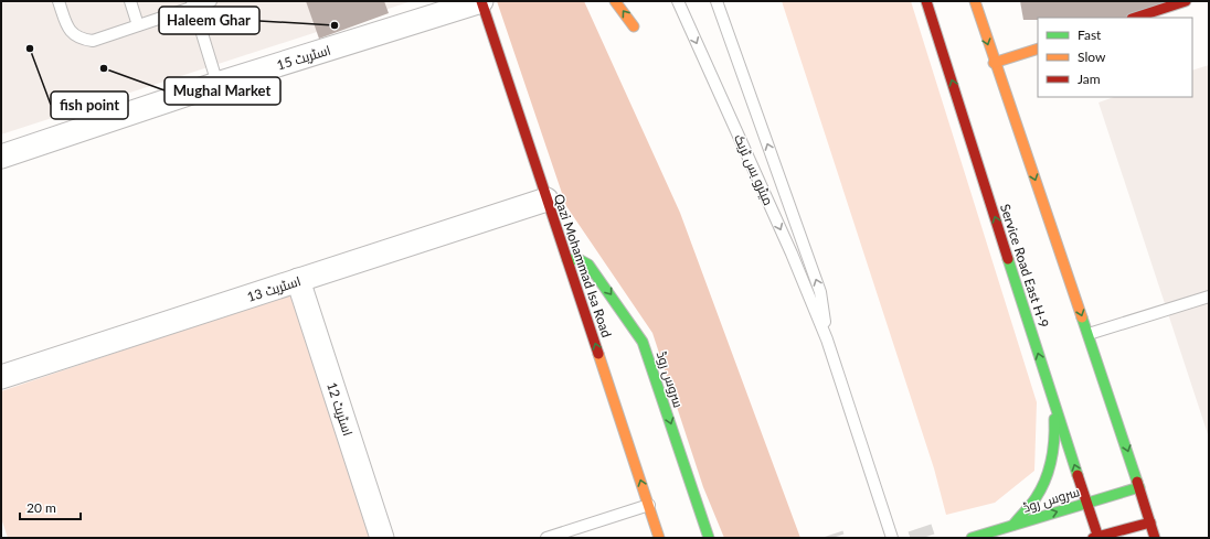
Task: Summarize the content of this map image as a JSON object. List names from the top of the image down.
{
  "streets": {
    "main road": ["Qazi Mohammad Isa Road", "Service Road East H-9", "سروس روڈ"],
    "street": ["اسٹریٹ 15", "اسٹریٹ 13", "اسٹریٹ 12"],
    "lane": ["میٹرو بس ٹریک"]
  },
  "crossings": [
    ["اسٹریٹ 15", "Qazi Mohammad Isa Road"],
    ["Qazi Mohammad Isa Road", "اسٹریٹ 13"],
    ["Qazi Mohammad Isa Road", "سروس روڈ"],
    ["Service Road East H-9", "سروس روڈ"],
    ["اسٹریٹ 13", "اسٹریٹ 12"]
  ],
  "one_way": ["Qazi Mohammad Isa Road", "سروس روڈ"],
  "places": ["Haleem Ghar", "fish point", "Mughal Market"],
  "legend": ["Fast", "Slow", "Jam"],
  "scale_bar": "20 m"
}
